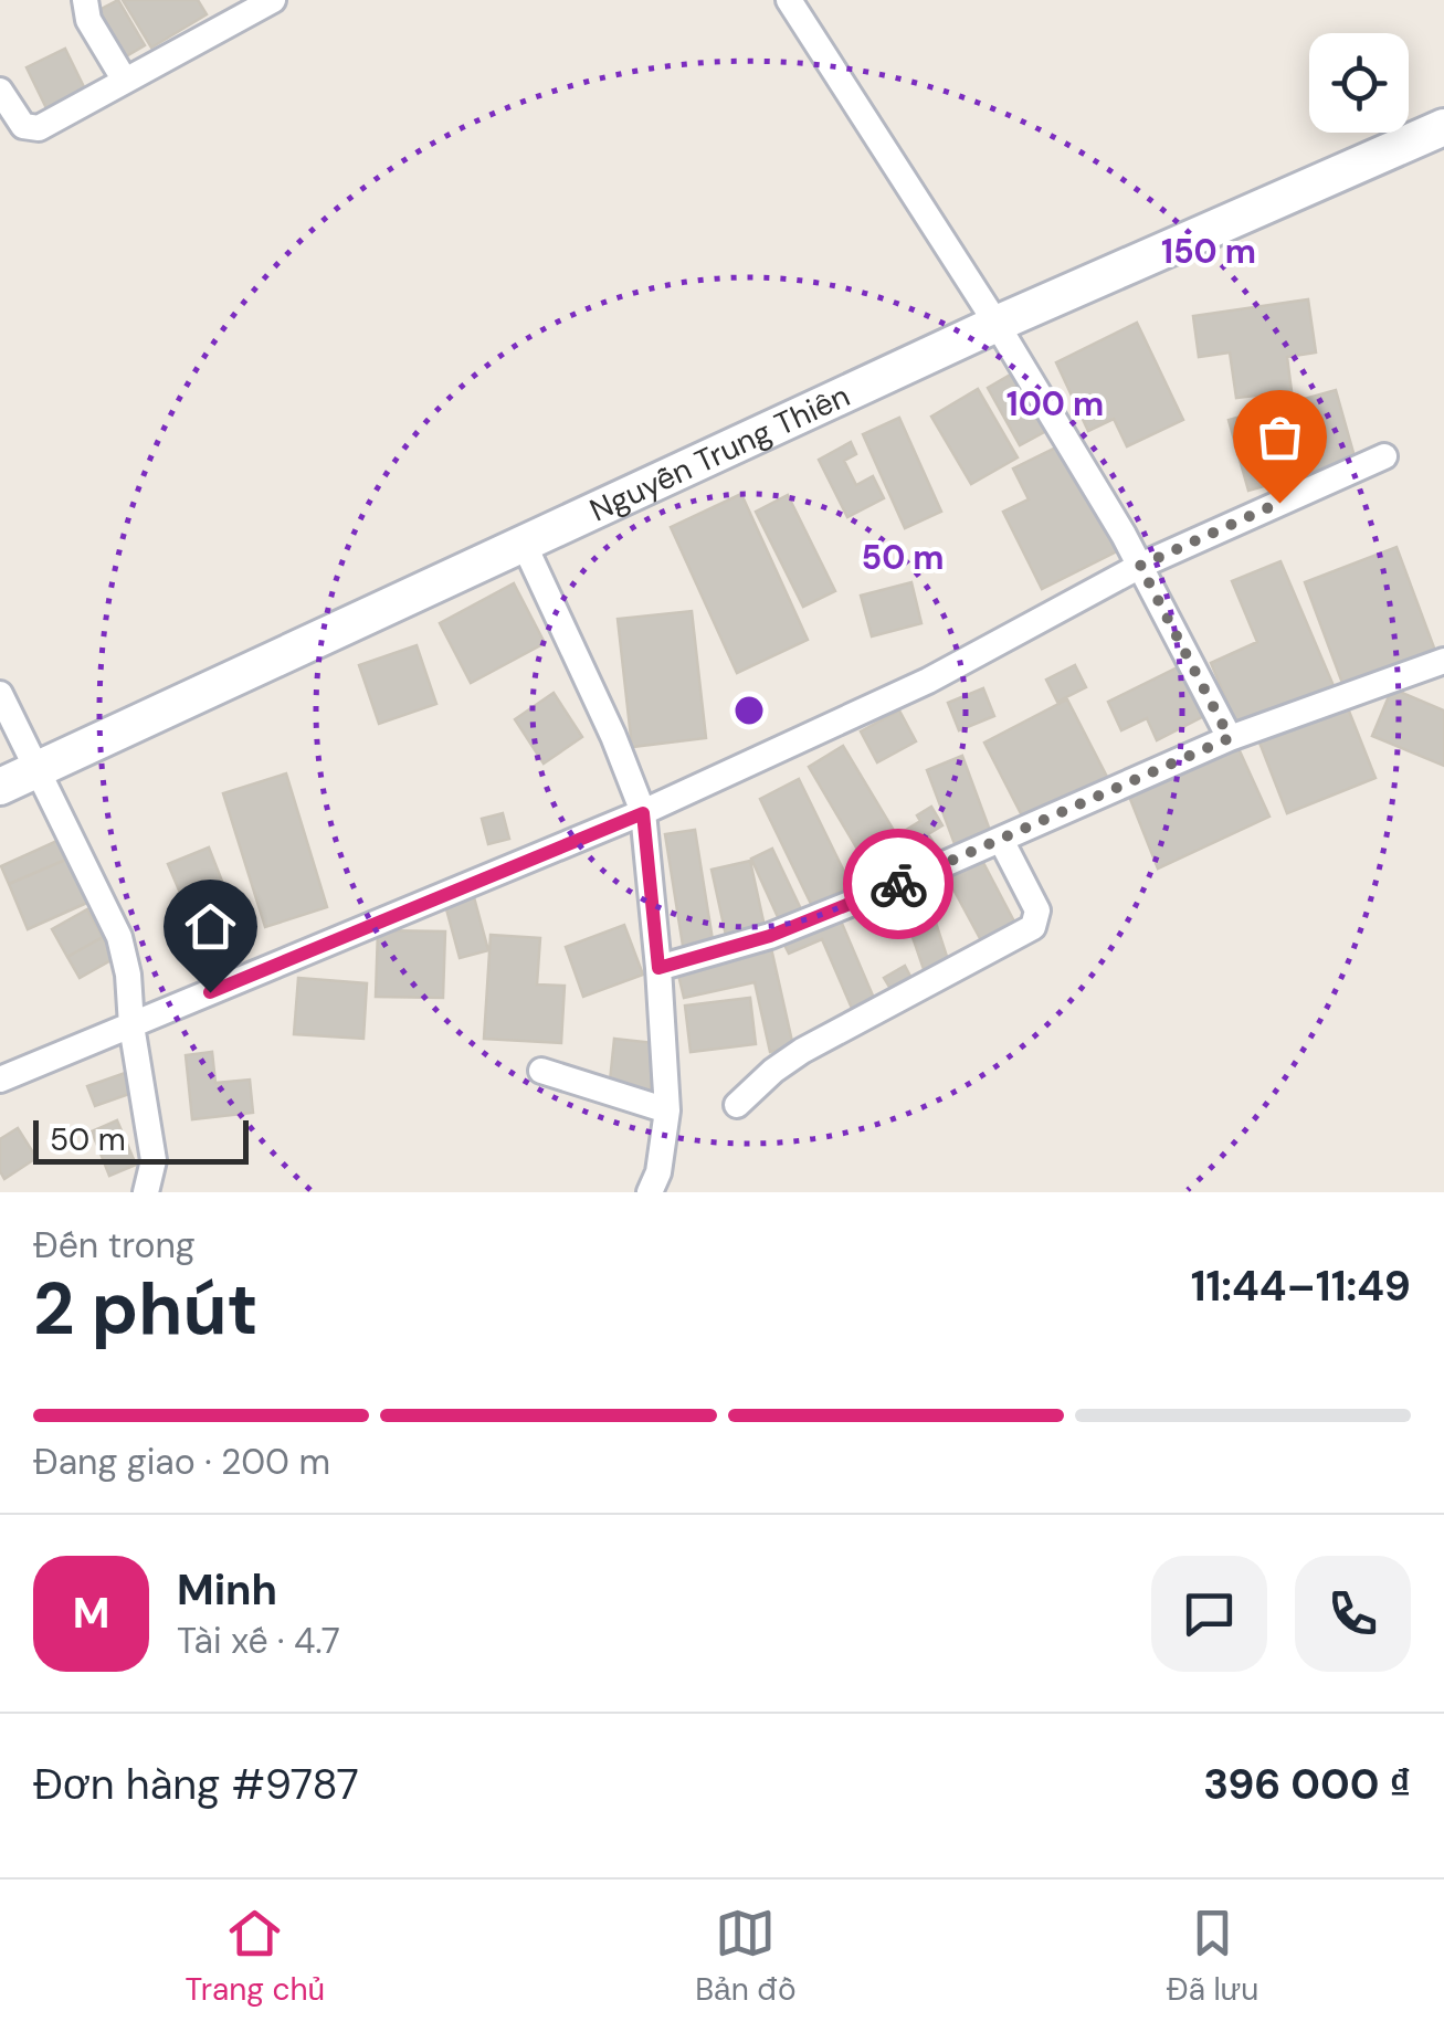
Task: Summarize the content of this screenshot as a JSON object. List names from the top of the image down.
{
  "streets": {
    "street": ["Nguyễn Trung Thiên"]
  },
  "scale_bar": "50 m",
  "page": {
    "scale": "50 m",
    "heading": ["2 phút", "Đến trong", "11:44–11:49"],
    "panel": [
      "Minh",
      "Tài xế · 4.7",
      "Đơn hàng #9787",
      "396 000 ₫"
    ],
    "bar": "Đang giao · 200 m",
    "round": "M",
    "tabs": ["Trang chủ", "Bản đồ", "Đã lưu"]
  },
  "rings": ["150 m", "100 m", "50 m"]
}
